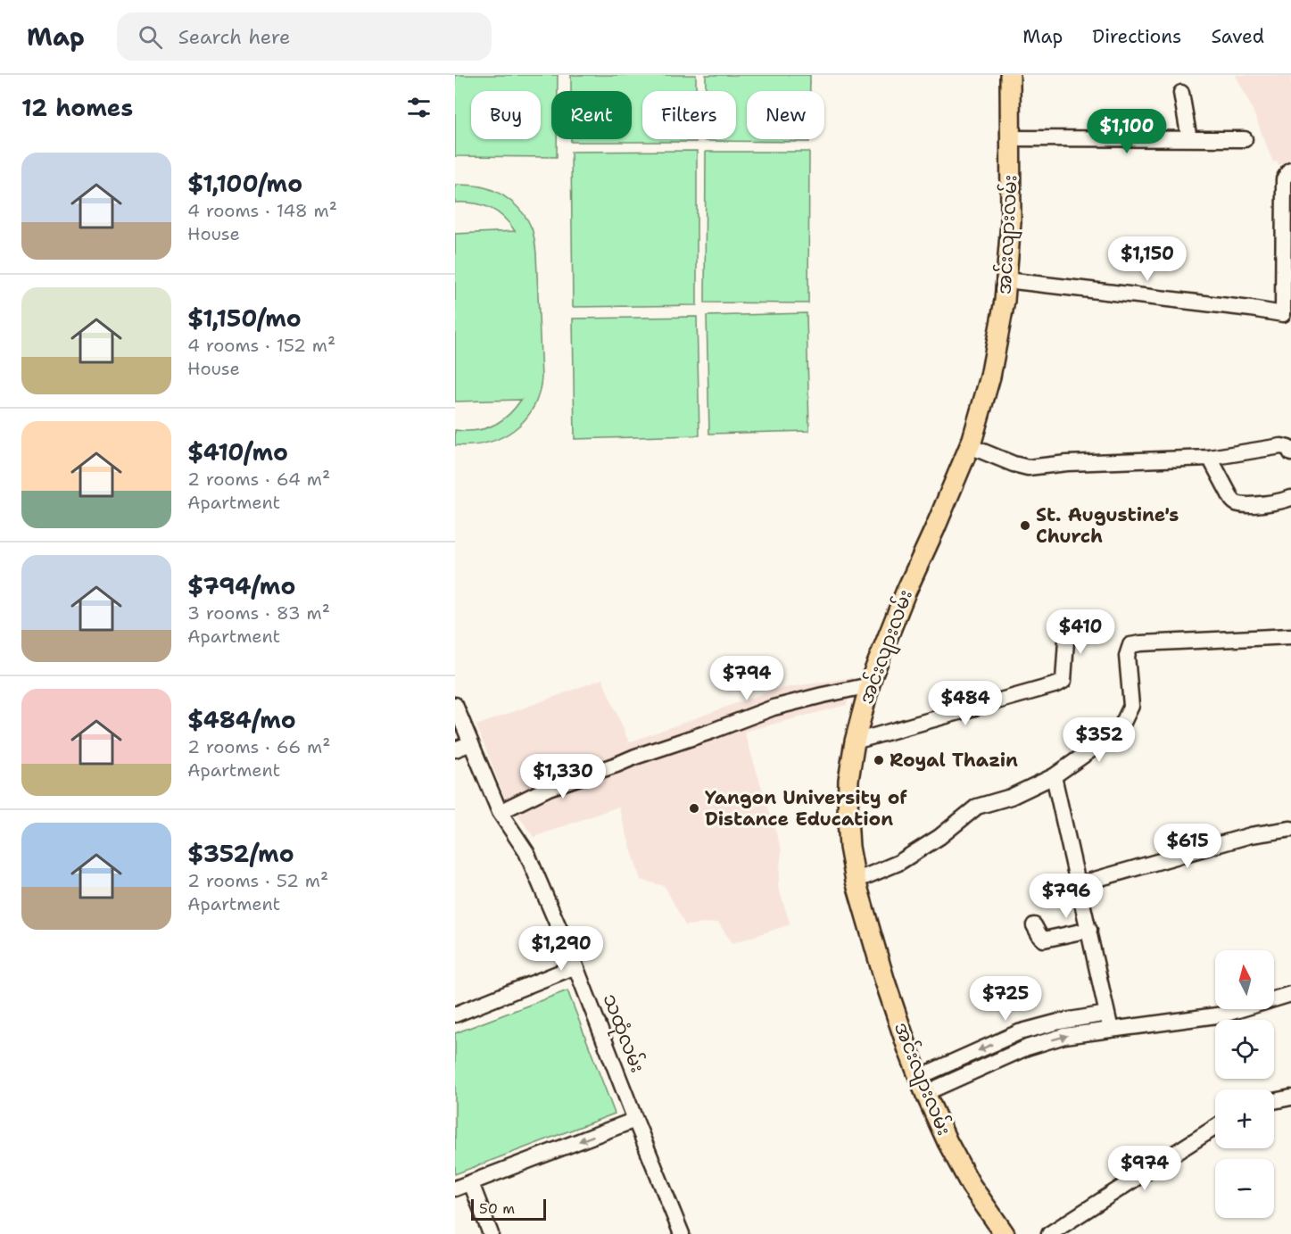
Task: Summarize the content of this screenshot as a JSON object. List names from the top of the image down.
{
  "streets": {
    "main road": ["အင်းလျားလမ်း"],
    "street": ["သထုံလမ်း"]
  },
  "places": ["St. Augustine's Church", "Royal Thazin", "Yangon University of Distance Education"],
  "scale_bar": "50 m",
  "north": "top",
  "page": {
    "header": "Map",
    "search": "Search here",
    "nav": ["Map", "Directions", "Saved"],
    "heading": "12 homes",
    "chip": [
      "Buy",
      "Rent",
      "Filters",
      "New"
    ],
    "price": [
      "$1,100",
      "$1,150",
      "$410",
      "$794",
      "$484",
      "$352",
      "$1,330",
      "$615",
      "$796",
      "$1,290",
      "$725",
      "$974"
    ],
    "list": [
      {
        "name": "$1,100/mo",
        "note": "4 rooms · 148 m² · House"
      },
      {
        "name": "$1,150/mo",
        "note": "4 rooms · 152 m² · House"
      },
      {
        "name": "$410/mo",
        "note": "2 rooms · 64 m² · Apartment"
      },
      {
        "name": "$794/mo",
        "note": "3 rooms · 83 m² · Apartment"
      },
      {
        "name": "$484/mo",
        "note": "2 rooms · 66 m² · Apartment"
      },
      {
        "name": "$352/mo",
        "note": "2 rooms · 52 m² · Apartment"
      }
    ],
    "map_buttons": ["+", "−"],
    "scale": "50 m"
  }
}
